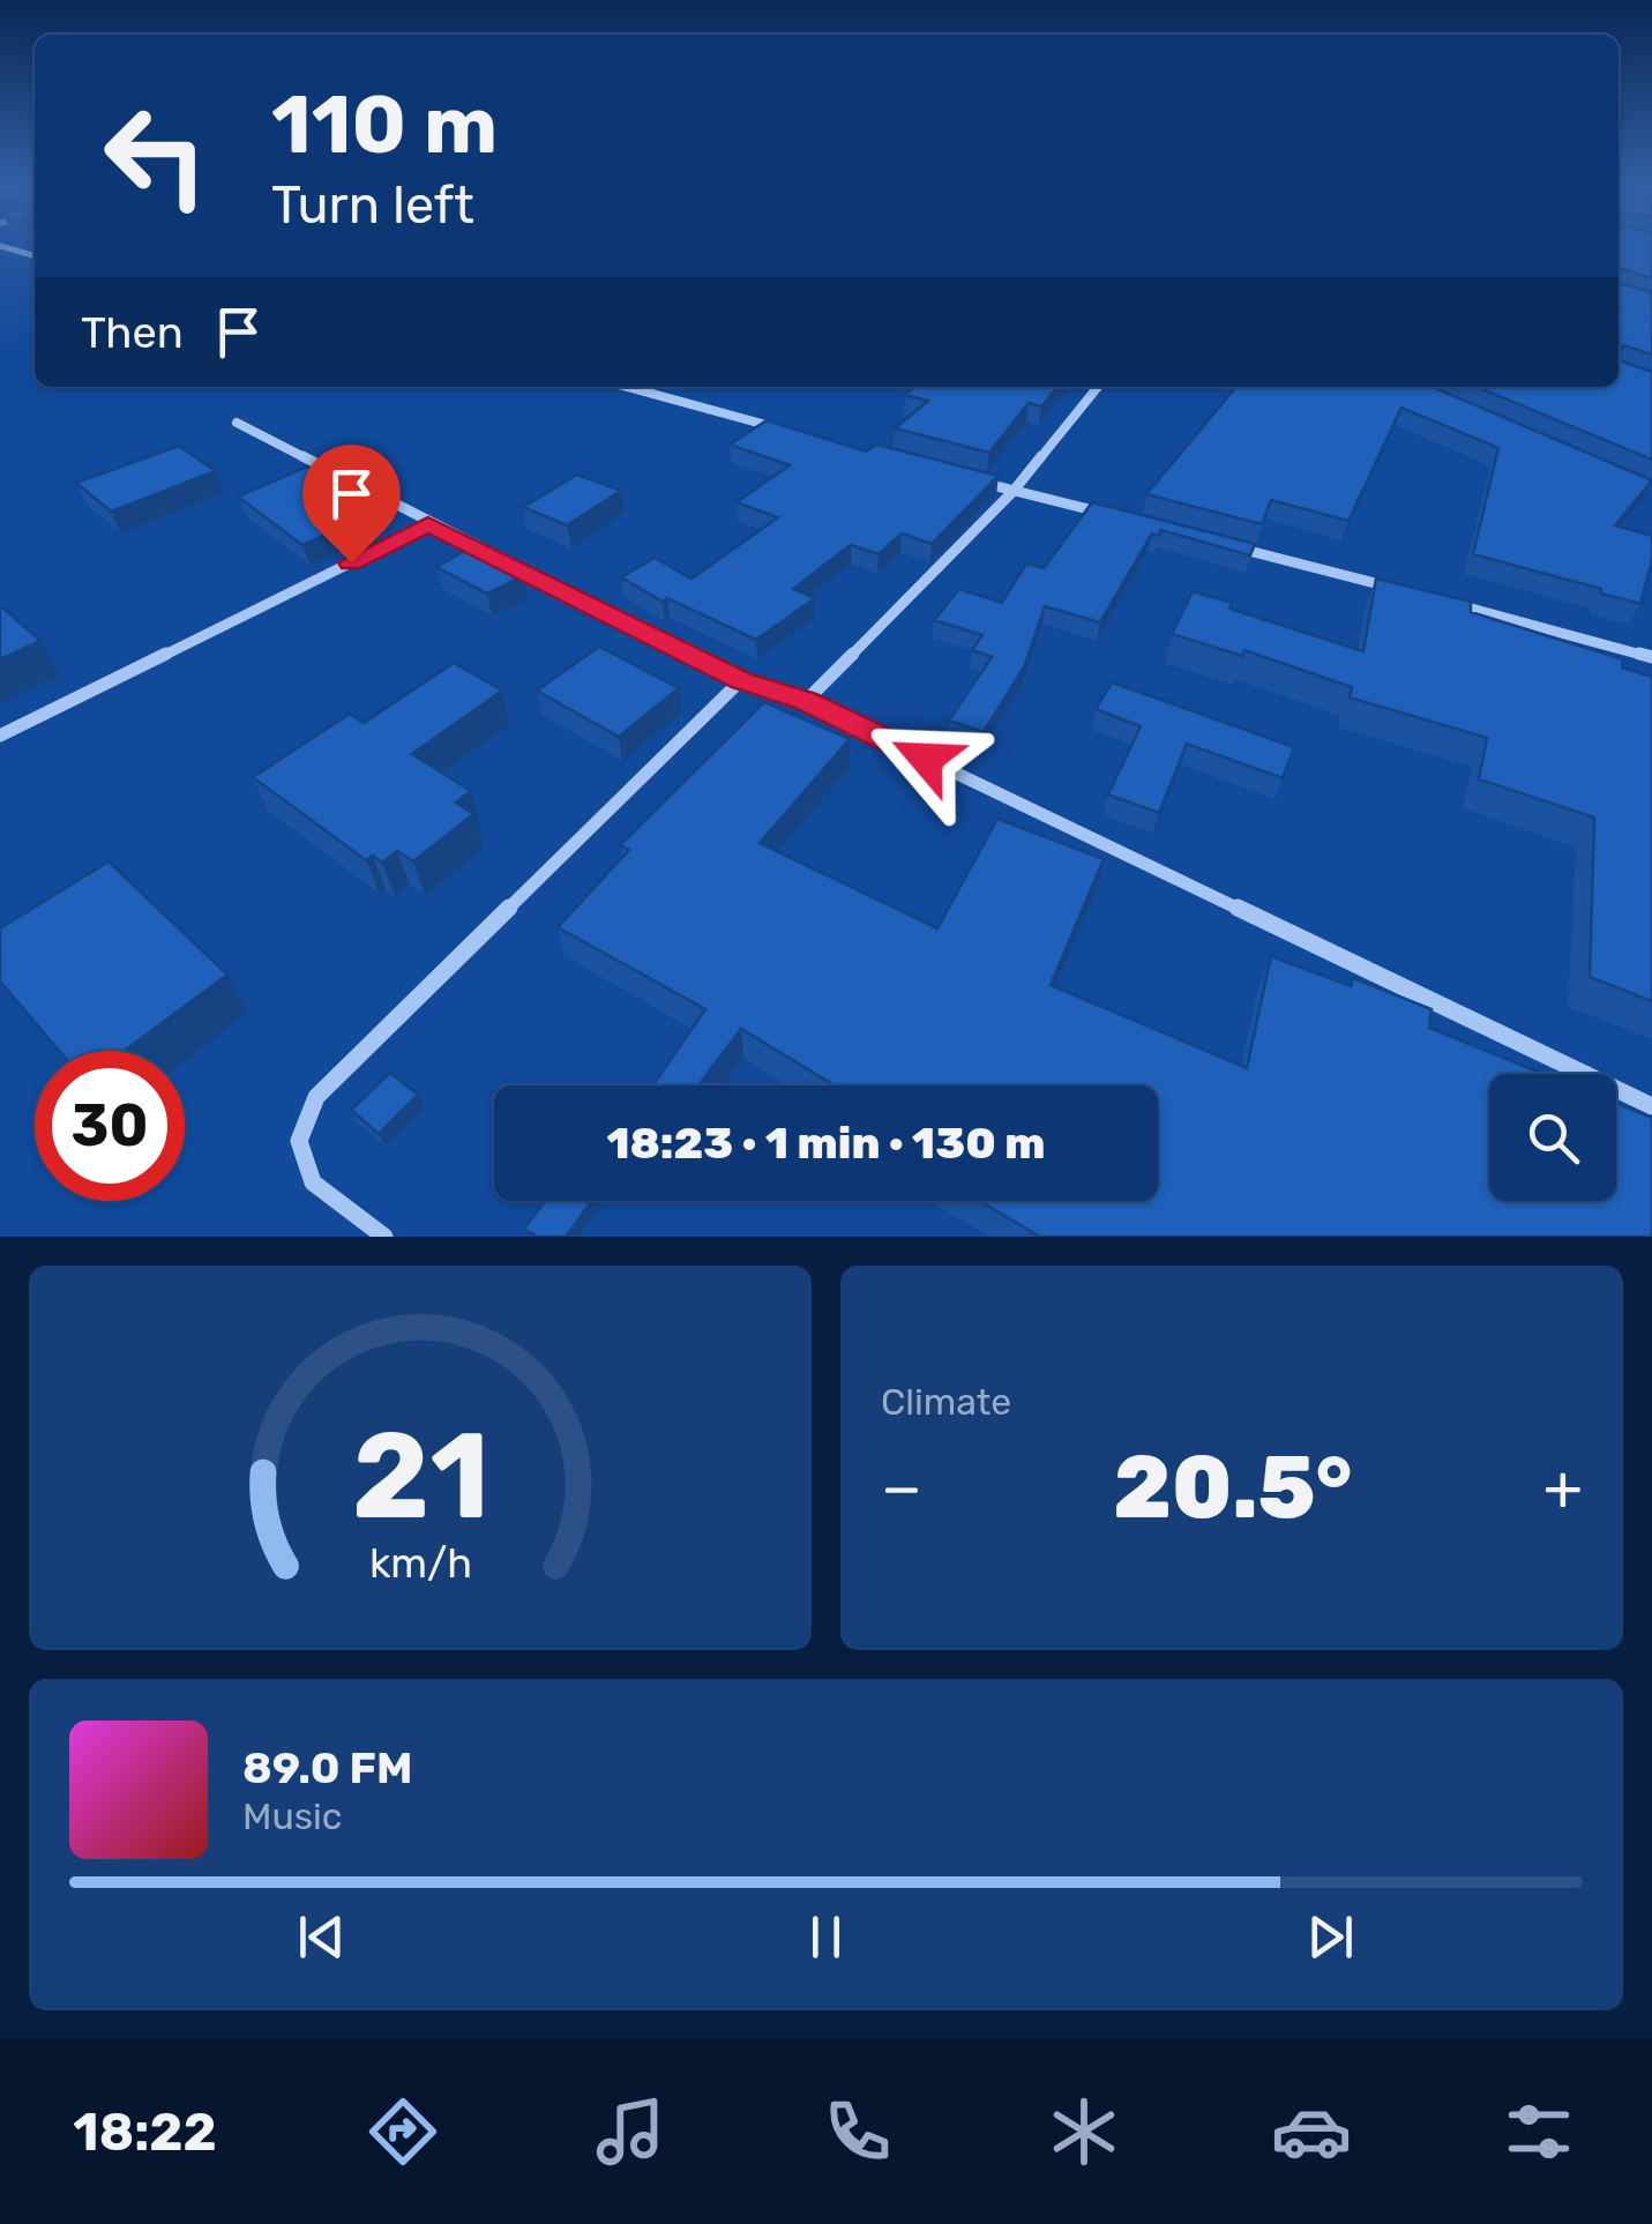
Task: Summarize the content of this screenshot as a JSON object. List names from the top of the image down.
{
  "page": {
    "turn": ["110 m", "Turn left"],
    "then": "Then",
    "limit": "30",
    "trip": "18:23 · 1 min · 130 m",
    "tile": "Climate",
    "heat": ["−", "20.5°", "+"],
    "song": ["89.0 FM", "Music"],
    "tabs": "18:22",
    "gauge": ["21", "km/h"]
  }
}
